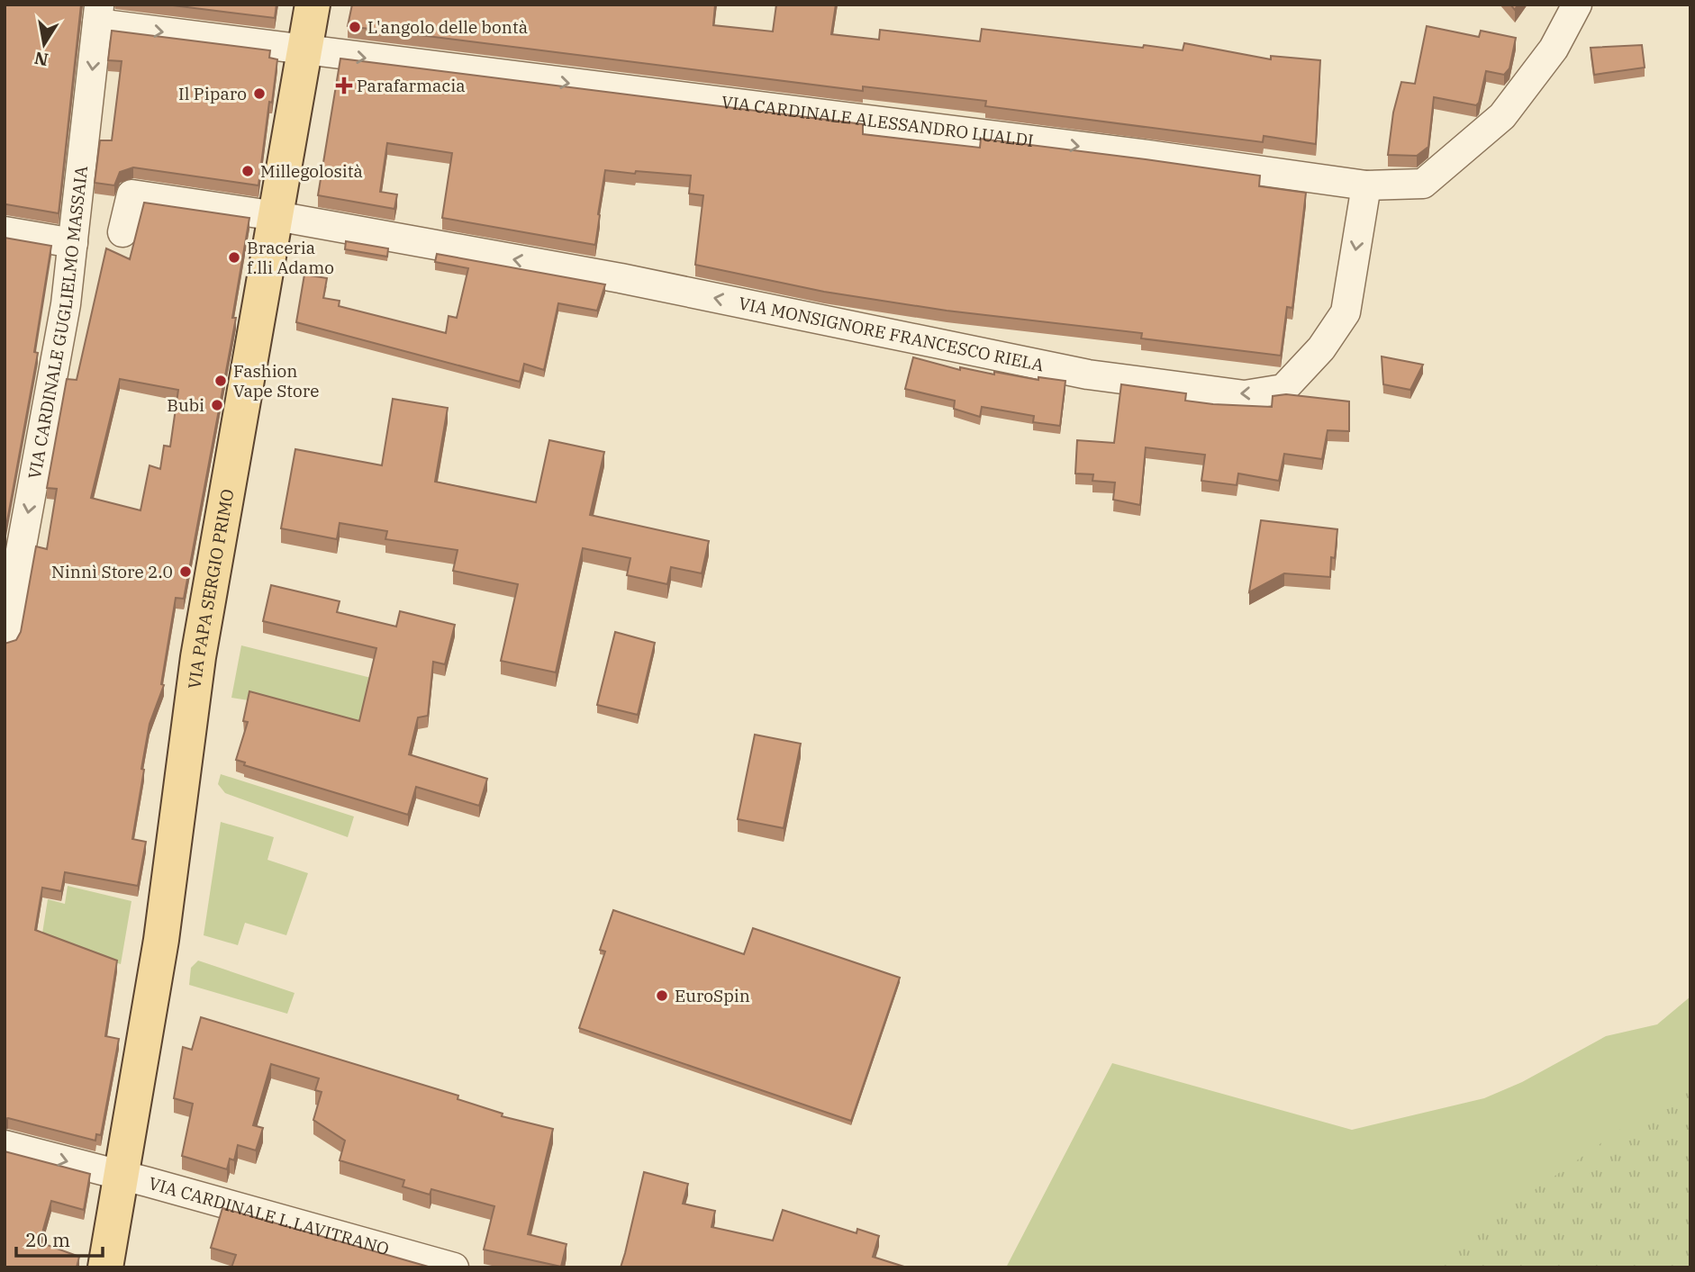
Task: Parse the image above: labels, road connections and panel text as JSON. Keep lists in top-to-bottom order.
{
  "streets": {
    "main road": ["VIA PAPA SERGIO PRIMO"],
    "street": [
      "VIA CARDINALE ALESSANDRO LUALDI",
      "VIA CARDINALE GUGLIELMO MASSAIA",
      "VIA MONSIGNORE FRANCESCO RIELA",
      "VIA CARDINALE L.LAVITRANO"
    ]
  },
  "crossings": [
    ["VIA CARDINALE ALESSANDRO LUALDI", "VIA CARDINALE GUGLIELMO MASSAIA"],
    ["VIA CARDINALE ALESSANDRO LUALDI", "VIA MONSIGNORE FRANCESCO RIELA"],
    ["VIA CARDINALE ALESSANDRO LUALDI", "VIA PAPA SERGIO PRIMO"],
    ["VIA MONSIGNORE FRANCESCO RIELA", "VIA PAPA SERGIO PRIMO"],
    ["VIA PAPA SERGIO PRIMO", "VIA CARDINALE L.LAVITRANO"]
  ],
  "one_way": ["VIA CARDINALE ALESSANDRO LUALDI", "VIA CARDINALE GUGLIELMO MASSAIA", "VIA MONSIGNORE FRANCESCO RIELA"],
  "places": {
    "other": [
      "L'angolo delle bontà",
      "Il Piparo",
      "Millegolosità",
      "Braceria f.lli Adamo",
      "Fashion Vape Store",
      "Bubi",
      "Ninnì Store 2.0",
      "EuroSpin"
    ],
    "health": ["Parafarmacia"]
  },
  "scale_bar": "20 m",
  "north": "bottom"
}
